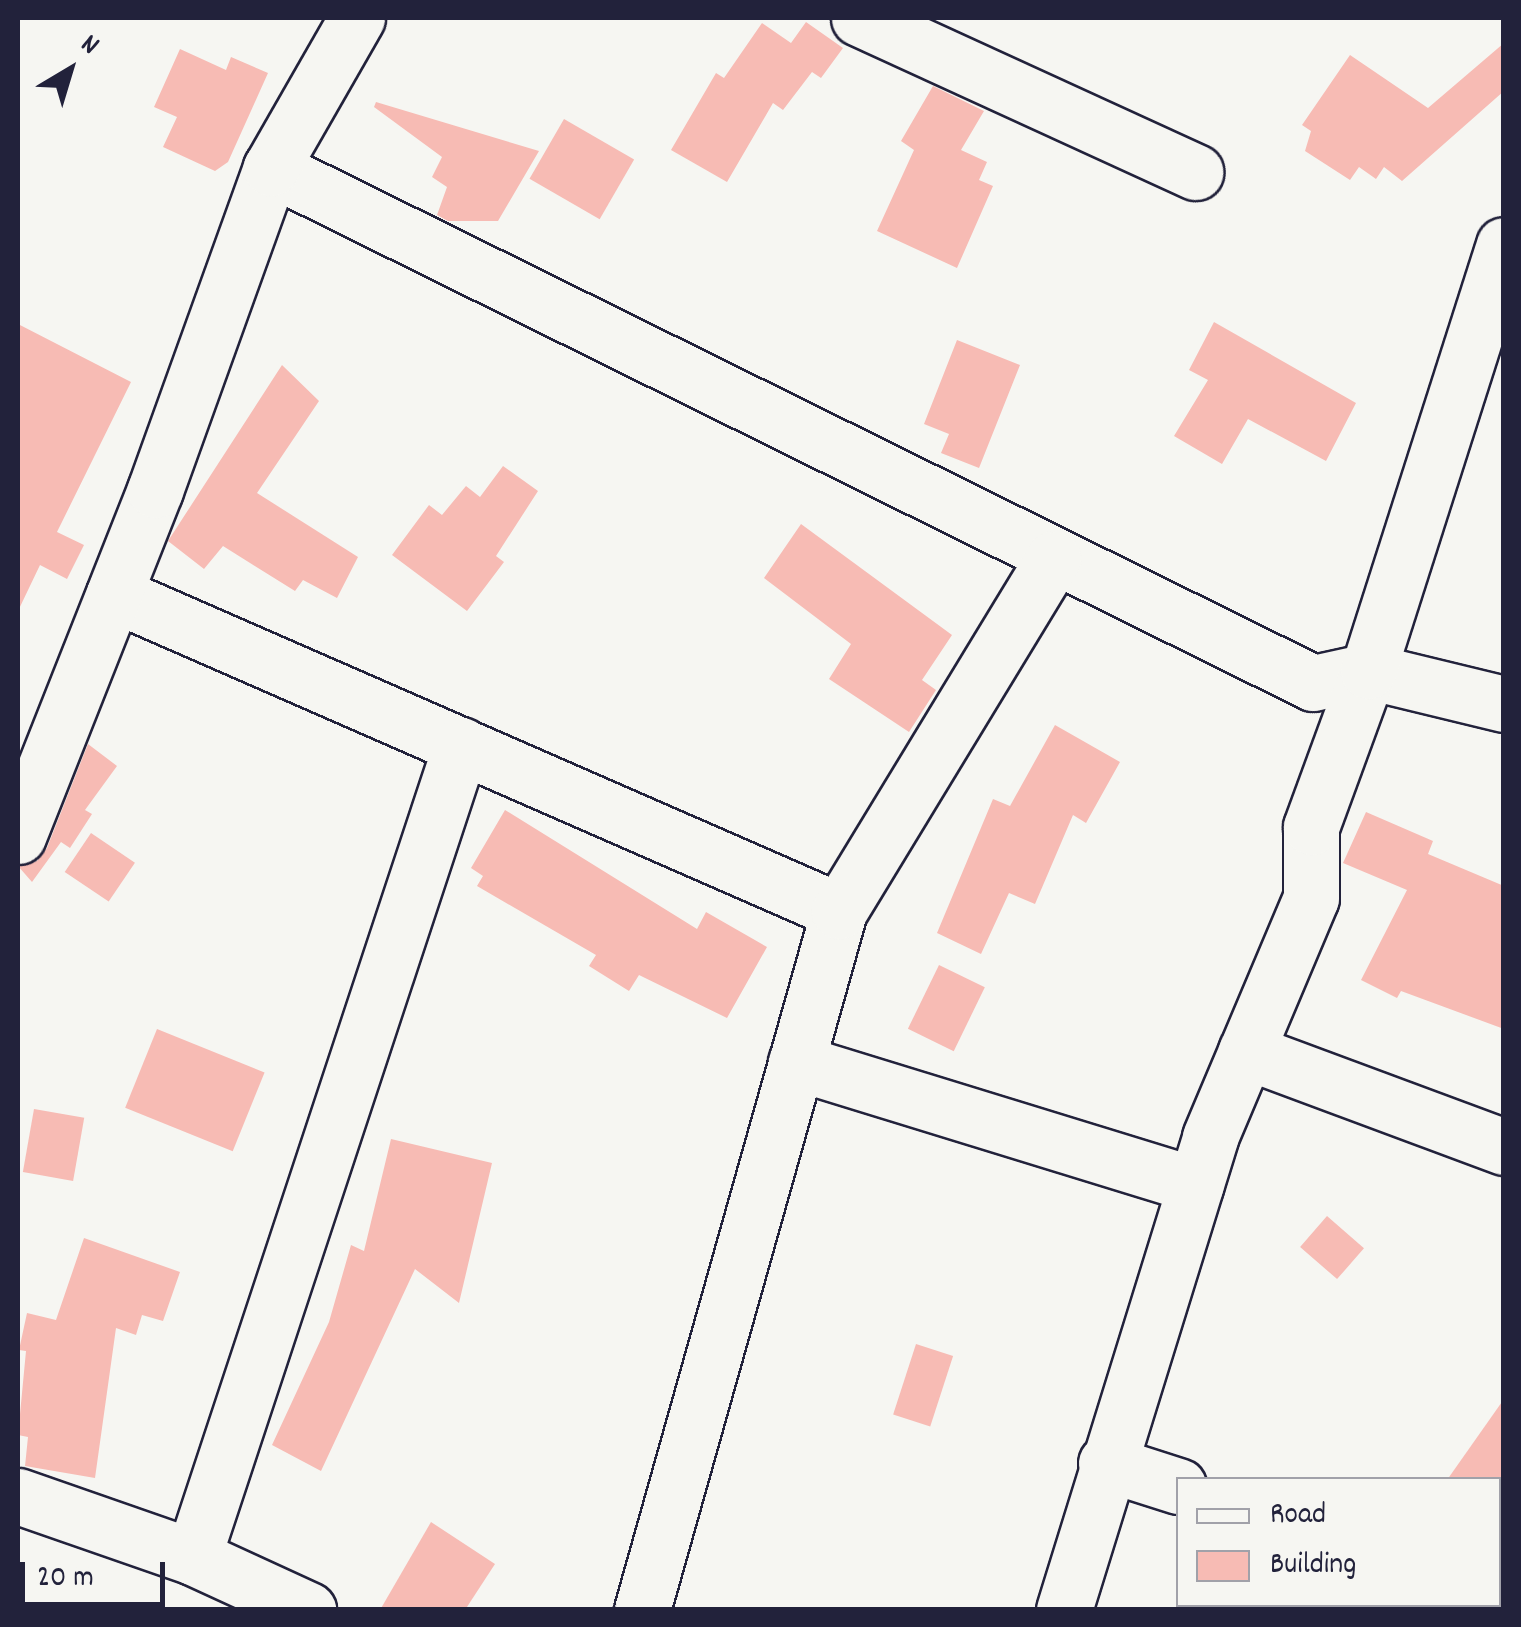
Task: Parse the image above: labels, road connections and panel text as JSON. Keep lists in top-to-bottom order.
{
  "legend": ["Road", "Building"],
  "scale_bar": "20 m",
  "north": "top right"
}
